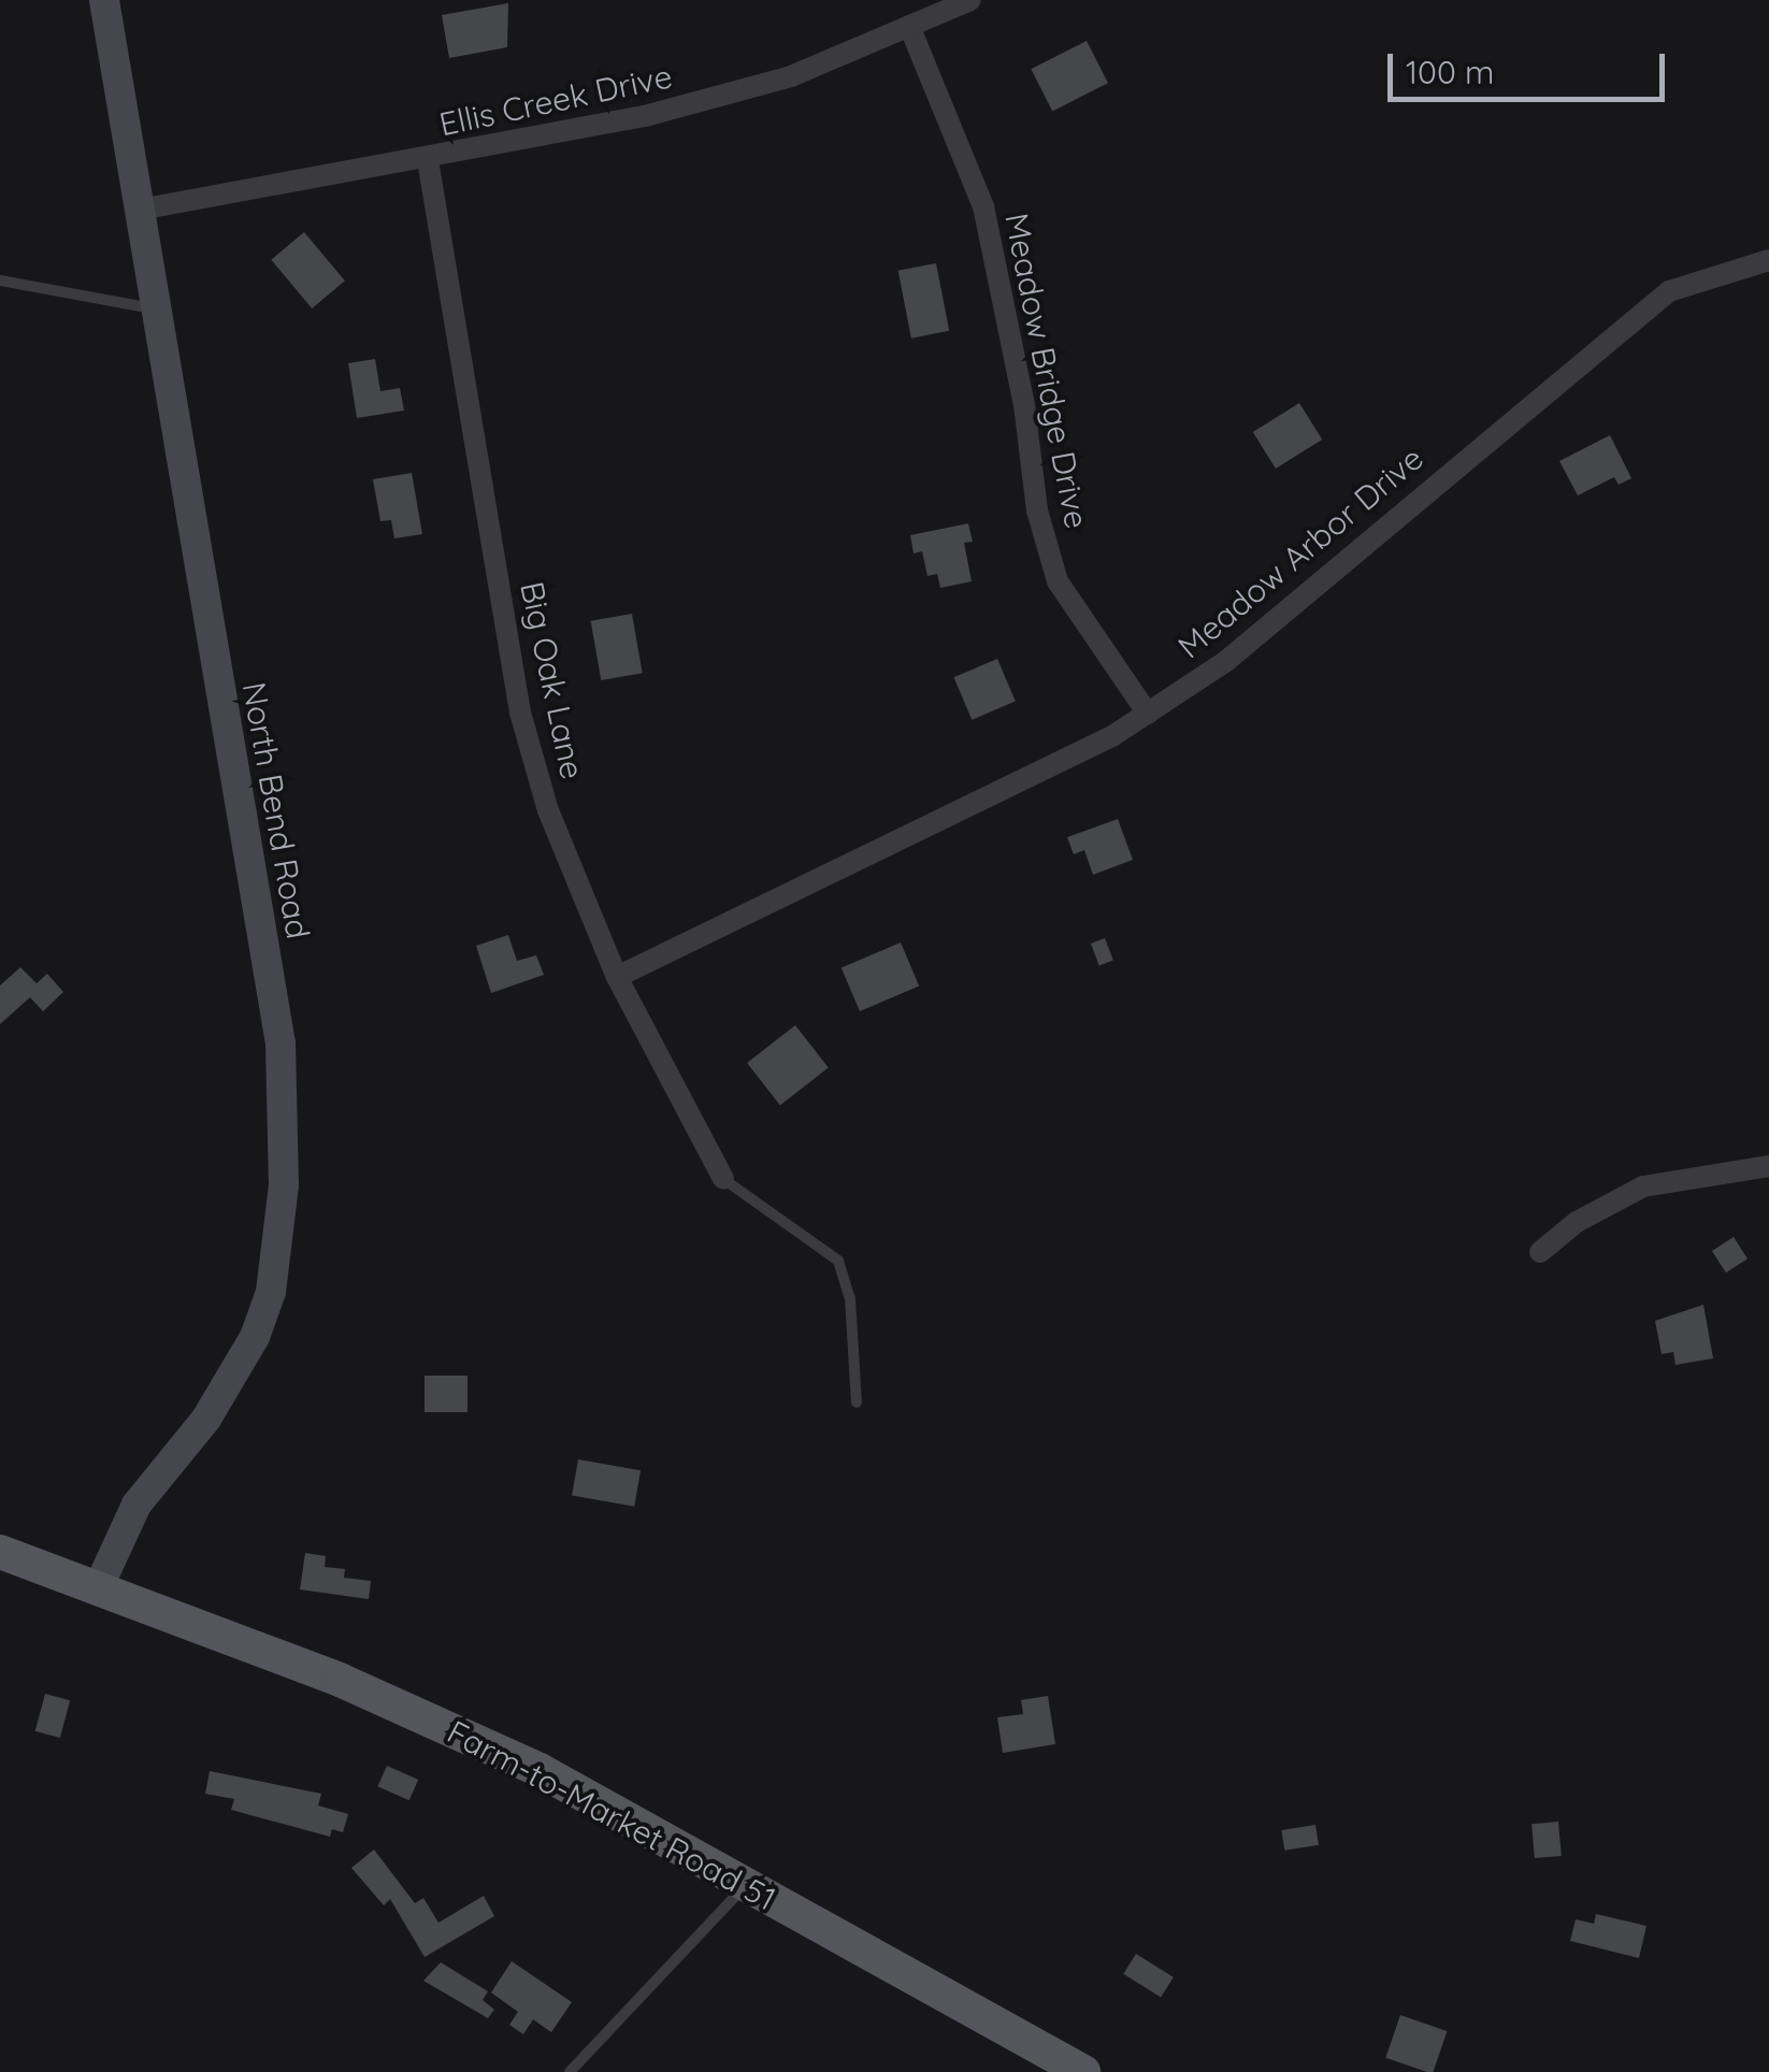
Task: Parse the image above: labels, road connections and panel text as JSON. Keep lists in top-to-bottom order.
{
  "streets": {
    "main road": ["Farm-to-Market Road 51"],
    "street": [
      "Ellis Creek Drive",
      "Meadow Bridge Drive",
      "Meadow Arbor Drive",
      "Big Oak Lane",
      "North Bend Road"
    ]
  },
  "crossings": [
    ["Ellis Creek Drive", "Meadow Bridge Drive"],
    ["Ellis Creek Drive", "Big Oak Lane"],
    ["Ellis Creek Drive", "North Bend Road"],
    ["Meadow Bridge Drive", "Meadow Arbor Drive"],
    ["Meadow Arbor Drive", "Big Oak Lane"],
    ["North Bend Road", "Farm-to-Market Road 51"]
  ],
  "scale_bar": "100 m"
}
